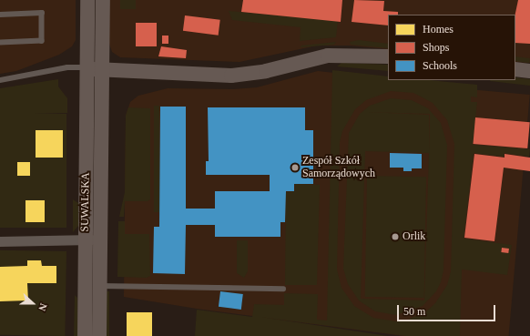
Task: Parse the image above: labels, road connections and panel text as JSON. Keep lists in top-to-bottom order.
{
  "streets": {
    "street": ["SUWALSKA"]
  },
  "places": ["Zespół Szkół Samorządowych", "Orlik"],
  "legend": ["Homes", "Shops", "Schools"],
  "scale_bar": "50 m",
  "north": "right"
}
